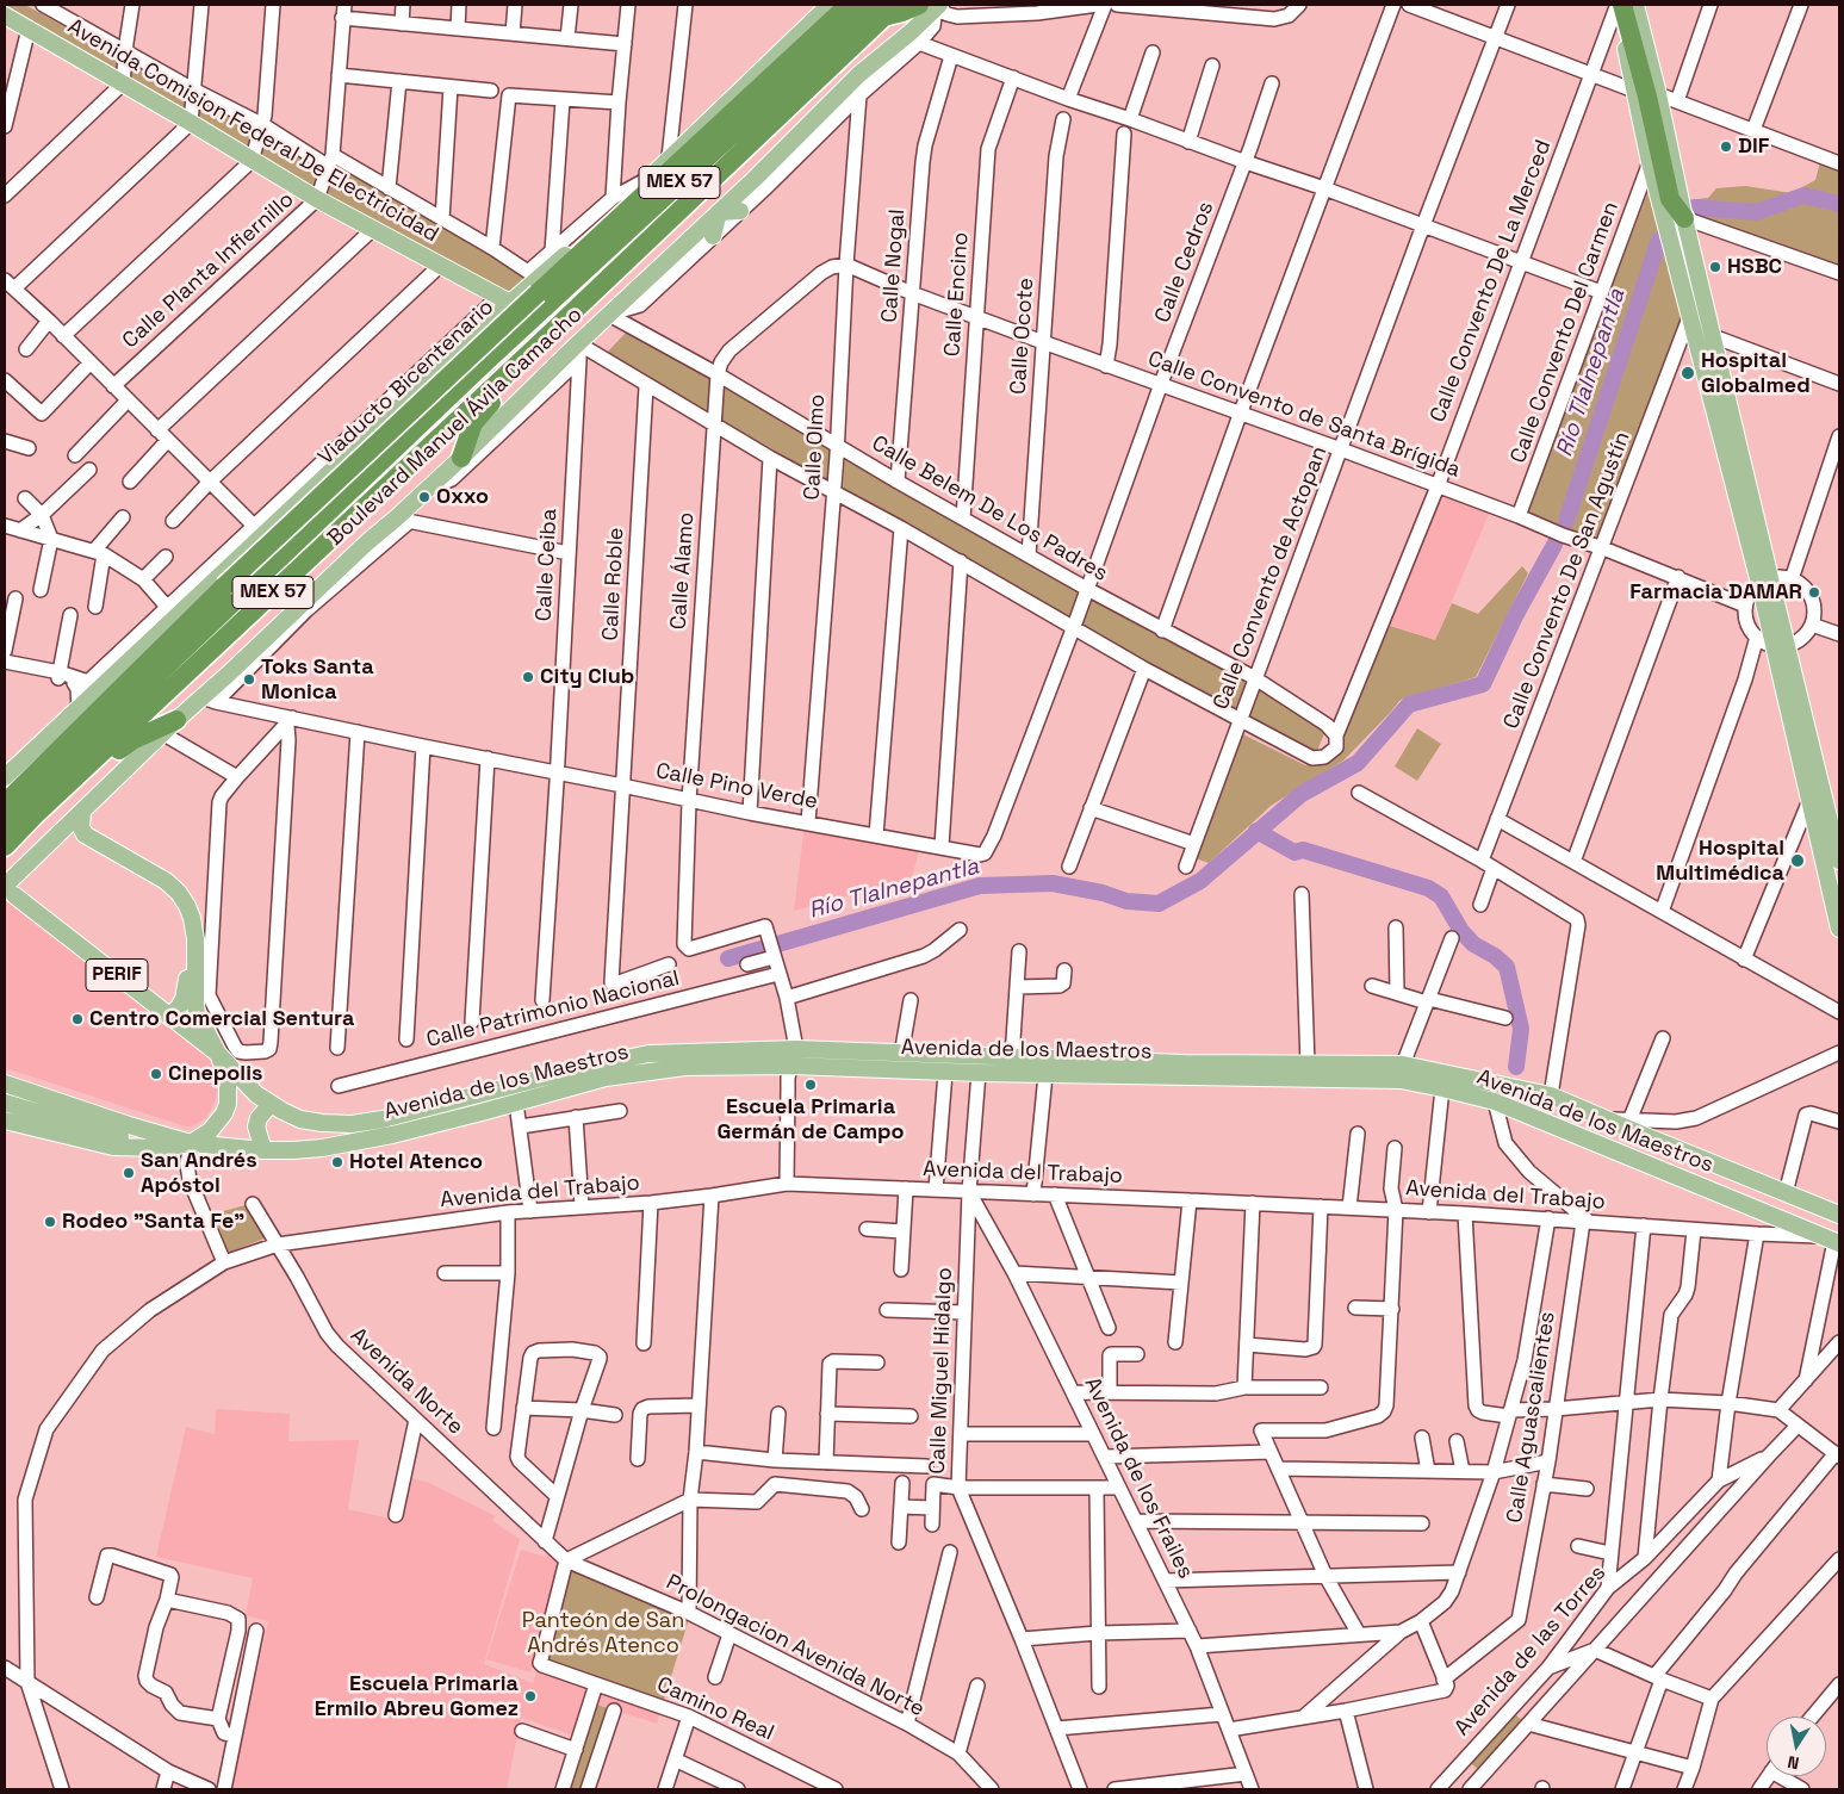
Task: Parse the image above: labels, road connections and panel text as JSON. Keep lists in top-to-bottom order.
{
  "streets": {
    "highway": ["MEX 57", "Viaducto Bicentenario", "Boulevard Manuel Ávila Camacho"],
    "main road": ["Avenida Comision Federal De Electricidad", "PERIF", "Avenida de los Maestros"],
    "street": [
      "Calle Cedros",
      "Calle Nogal",
      "Calle Planta Infiernillo",
      "Calle Convento De La Merced",
      "Calle Encino",
      "Calle Convento Del Carmen",
      "Calle Ocote",
      "Calle Convento de Santa Brígida",
      "Calle Olmo",
      "Calle Belem De Los Padres",
      "Calle Ceiba",
      "Calle Álamo",
      "Calle Convento de Actopan",
      "Calle Convento De San Agustín",
      "Calle Roble",
      "Calle Pino Verde",
      "Calle Patrimonio Nacional",
      "Avenida del Trabajo",
      "Calle Miguel Hidalgo",
      "Avenida Norte",
      "Calle Aguascalientes",
      "Avenida de los Frailes",
      "Prolongacion Avenida Norte",
      "Avenida de las Torres",
      "Camino Real"
    ]
  },
  "crossings": [
    ["Avenida Comision Federal De Electricidad", "Calle Planta Infiernillo"],
    ["Calle Cedros", "Calle Convento de Santa Brígida"],
    ["Calle Cedros", "Calle Belem De Los Padres"],
    ["Calle Cedros", "Calle Pino Verde"],
    ["Calle Nogal", "Calle Convento de Santa Brígida"],
    ["Calle Nogal", "Calle Belem De Los Padres"],
    ["Calle Convento De La Merced", "Calle Convento de Santa Brígida"],
    ["Calle Convento De La Merced", "Calle Belem De Los Padres"],
    ["Calle Encino", "Calle Convento de Santa Brígida"],
    ["Calle Encino", "Calle Belem De Los Padres"],
    ["Calle Convento Del Carmen", "Calle Convento de Santa Brígida"],
    ["Calle Ocote", "Calle Convento de Santa Brígida"],
    ["Calle Ocote", "Calle Belem De Los Padres"],
    ["Calle Convento de Santa Brígida", "Calle Olmo"],
    ["Calle Convento de Santa Brígida", "Calle Álamo"],
    ["Calle Convento de Santa Brígida", "Calle Convento de Actopan"],
    ["Calle Convento de Santa Brígida", "Calle Convento De San Agustín"],
    ["Boulevard Manuel Ávila Camacho", "Calle Olmo"],
    ["Boulevard Manuel Ávila Camacho", "Calle Belem De Los Padres"],
    ["Boulevard Manuel Ávila Camacho", "Calle Ceiba"],
    ["Boulevard Manuel Ávila Camacho", "Calle Pino Verde"],
    ["Boulevard Manuel Ávila Camacho", "Avenida de los Maestros"],
    ["Calle Olmo", "Calle Belem De Los Padres"],
    ["Calle Olmo", "Calle Álamo"],
    ["Calle Olmo", "Calle Pino Verde"],
    ["Calle Belem De Los Padres", "Calle Álamo"],
    ["Calle Belem De Los Padres", "Calle Convento de Actopan"],
    ["Calle Belem De Los Padres", "Calle Pino Verde"],
    ["Calle Ceiba", "Calle Pino Verde"],
    ["Calle Álamo", "Calle Pino Verde"],
    ["Calle Roble", "Calle Pino Verde"],
    ["Calle Roble", "Calle Patrimonio Nacional"],
    ["Avenida de los Maestros", "Avenida del Trabajo"],
    ["Avenida de los Maestros", "Calle Miguel Hidalgo"],
    ["Avenida del Trabajo", "Calle Miguel Hidalgo"],
    ["Avenida del Trabajo", "Avenida Norte"],
    ["Avenida del Trabajo", "Calle Aguascalientes"],
    ["Avenida del Trabajo", "Avenida de los Frailes"],
    ["Calle Miguel Hidalgo", "Avenida de los Frailes"],
    ["Avenida Norte", "Prolongacion Avenida Norte"],
    ["Avenida Norte", "Camino Real"],
    ["Prolongacion Avenida Norte", "Camino Real"]
  ],
  "water": ["Río Tlalnepantla"],
  "parks": ["Panteón de San Andrés Atenco"],
  "places": [
    "DIF",
    "HSBC",
    "Hospital Globalmed",
    "Oxxo",
    "Farmacia DAMAR",
    "City Club",
    "Toks Santa Monica",
    "Hospital Multimédica",
    "Centro Comercial Sentura",
    "Cinepolis",
    "Escuela Primaria Germán de Campo",
    "Hotel Atenco",
    "San Andrés Apóstol",
    "Rodeo \"Santa Fe\"",
    "Escuela Primaria Ermilo Abreu Gomez"
  ],
  "north": "bottom"
}
